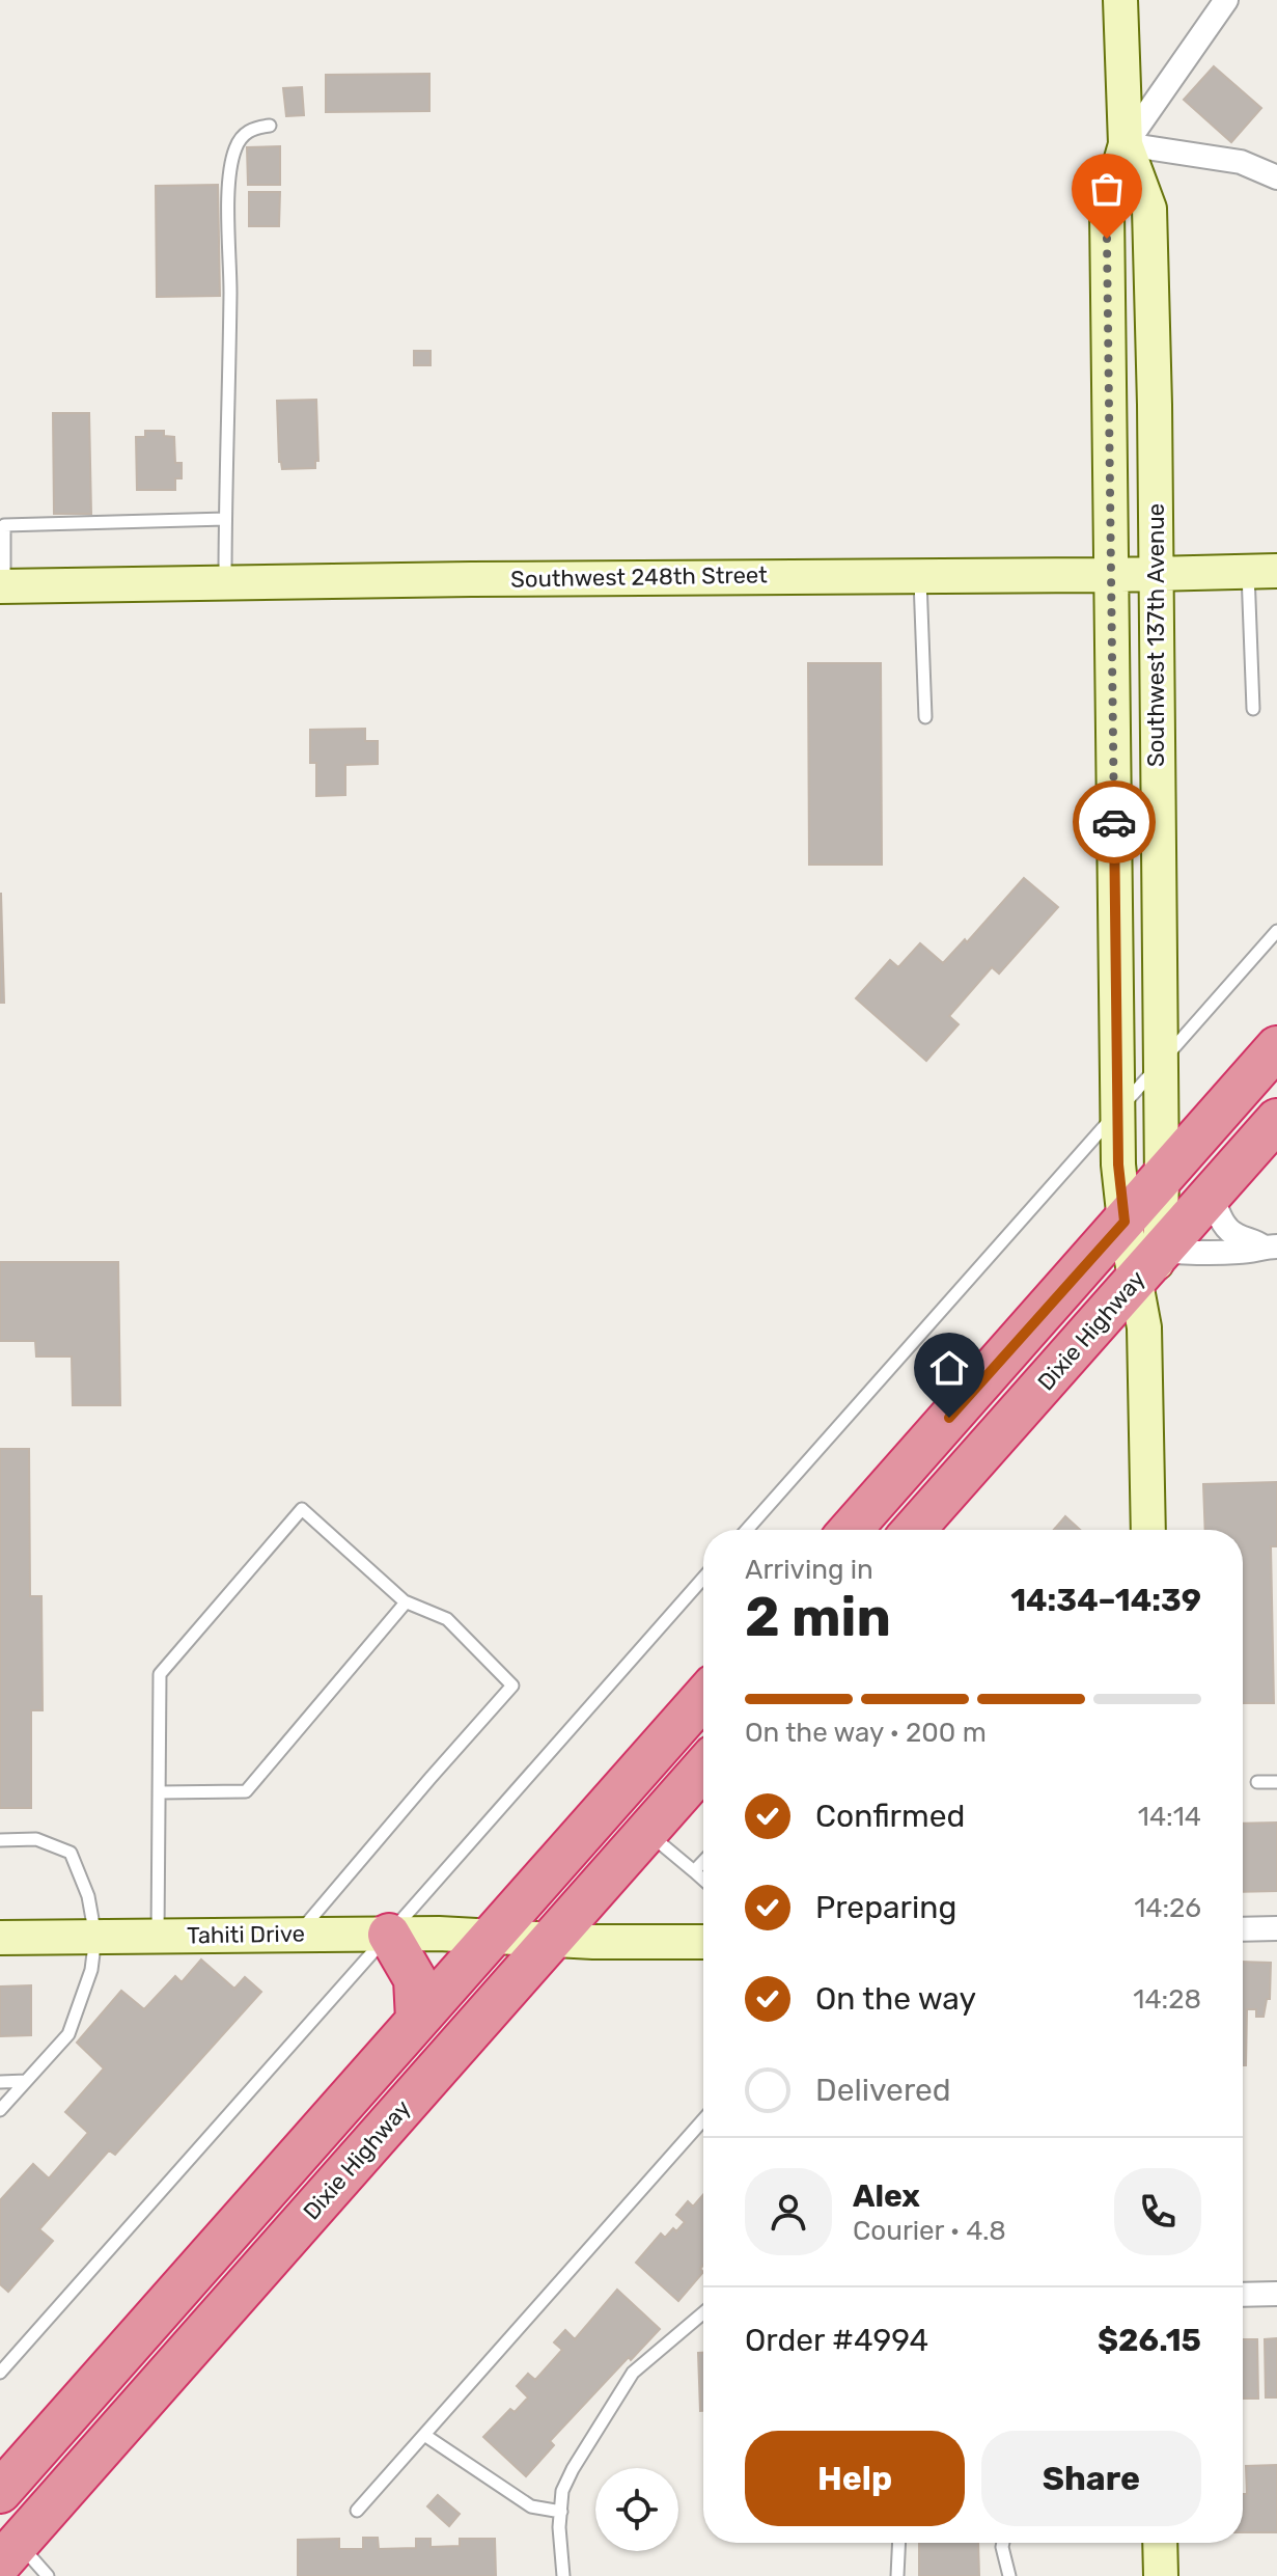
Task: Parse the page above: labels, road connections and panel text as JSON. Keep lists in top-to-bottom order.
{
  "streets": {
    "highway": ["Dixie Highway"],
    "main road": ["Southwest 248th Street", "Southwest 137th Avenue", "Tahiti Drive"]
  },
  "crossings": [
    ["Southwest 248th Street", "Southwest 137th Avenue"],
    ["Southwest 137th Avenue", "Dixie Highway"],
    ["Dixie Highway", "Tahiti Drive"]
  ],
  "page": {
    "heading": ["2 min", "Arriving in", "14:34–14:39"],
    "panel": [
      "Alex",
      "Courier · 4.8",
      "Order #4994",
      "$26.15"
    ],
    "bar": "On the way · 200 m",
    "list": [
      ["Confirmed", "14:14"],
      ["Preparing", "14:26"],
      ["On the way", "14:28"],
      "Delivered"
    ],
    "buttons": ["Help", "Share"]
  }
}
